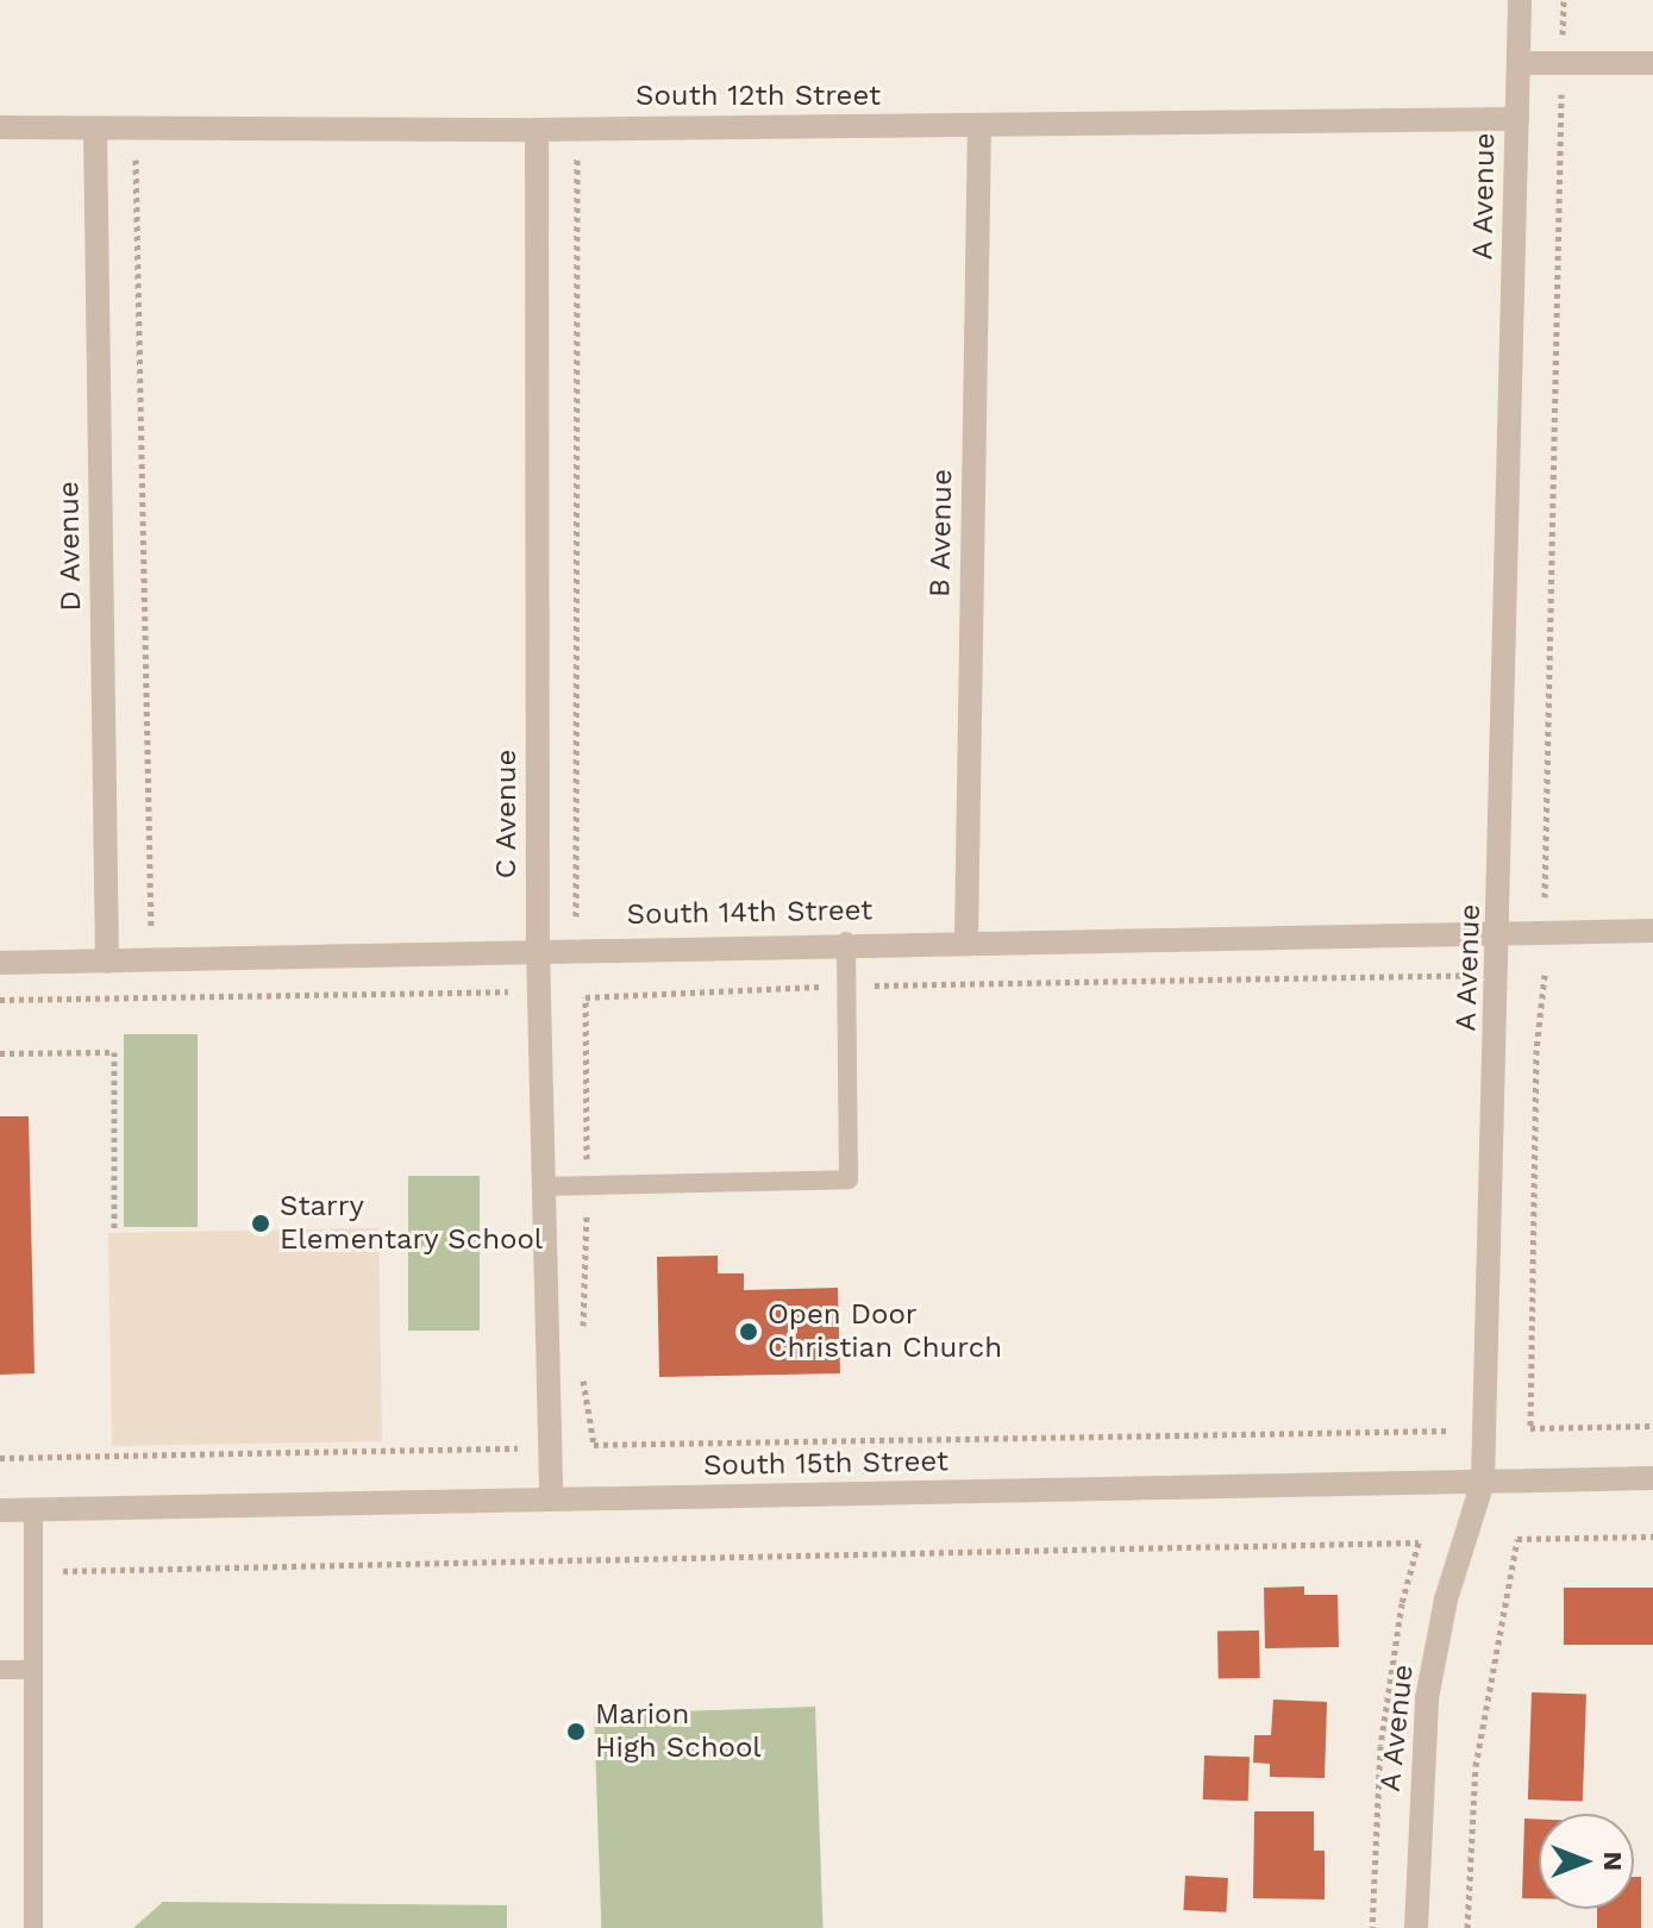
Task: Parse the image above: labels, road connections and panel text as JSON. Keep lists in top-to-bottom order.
{
  "streets": {
    "street": [
      "South 12th Street",
      "A Avenue",
      "B Avenue",
      "D Avenue",
      "C Avenue",
      "South 14th Street",
      "South 15th Street"
    ]
  },
  "crossings": [
    ["South 12th Street", "A Avenue"],
    ["South 12th Street", "B Avenue"],
    ["South 12th Street", "D Avenue"],
    ["South 12th Street", "C Avenue"],
    ["A Avenue", "South 14th Street"],
    ["A Avenue", "South 15th Street"],
    ["B Avenue", "South 14th Street"],
    ["D Avenue", "South 14th Street"],
    ["C Avenue", "South 14th Street"],
    ["C Avenue", "South 15th Street"]
  ],
  "places": ["Starry Elementary School", "Open Door Christian Church", "Marion High School"],
  "north": "right"
}
